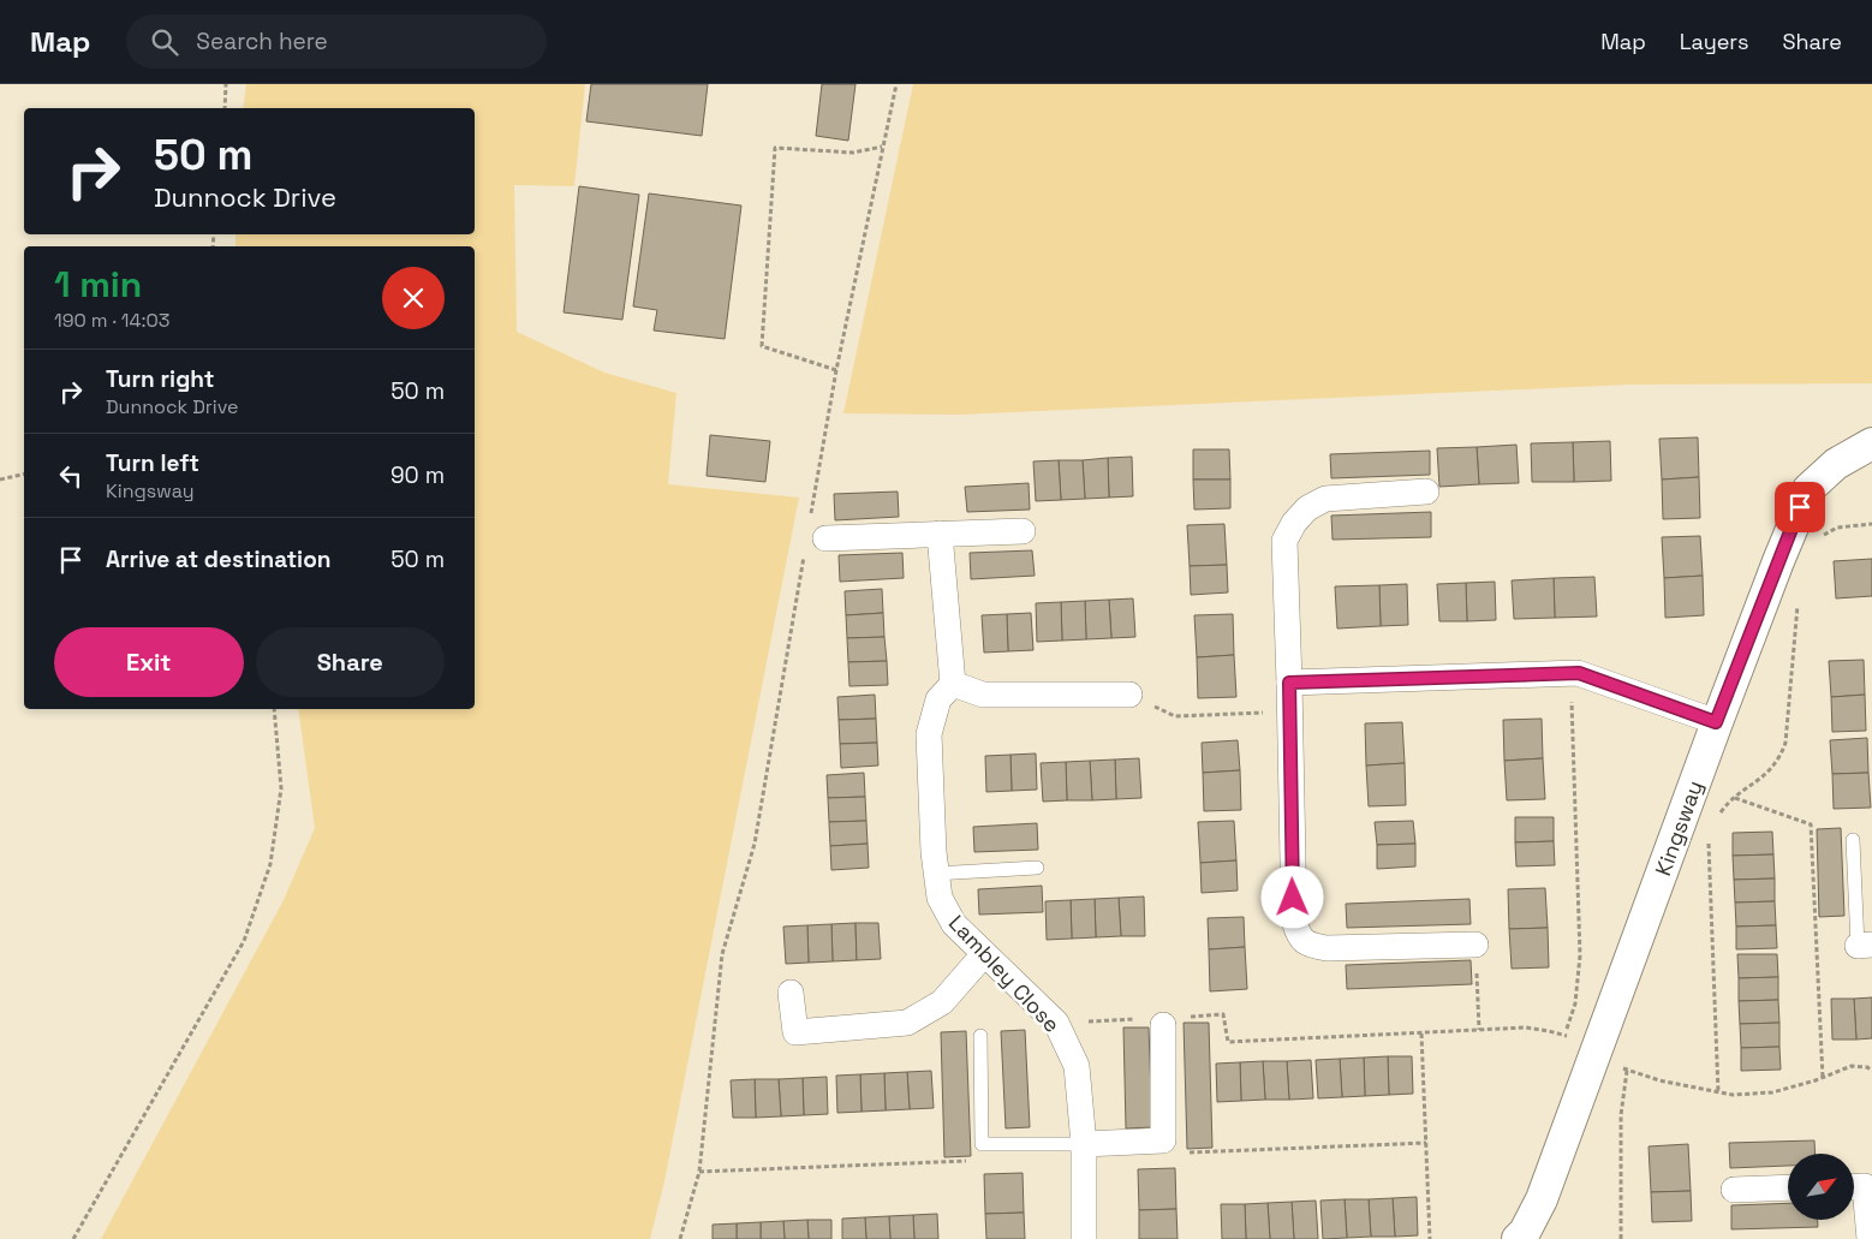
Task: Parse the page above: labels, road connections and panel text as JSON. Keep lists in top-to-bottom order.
{
  "streets": {
    "street": ["Kingsway", "Lambley Close"]
  },
  "north": "top right",
  "page": {
    "header": "Map",
    "search": "Search here",
    "nav": ["Map", "Layers", "Share"],
    "turn": ["50 m", "Dunnock Drive"],
    "heading": ["1 min", "190 m · 14:03"],
    "list": [
      {
        "name": "Turn right",
        "note": "Dunnock Drive",
        "value": "50 m"
      },
      {
        "name": "Turn left",
        "note": "Kingsway",
        "value": "90 m"
      },
      {
        "name": "Arrive at destination",
        "value": "50 m"
      }
    ],
    "buttons": ["Exit", "Share"]
  }
}
